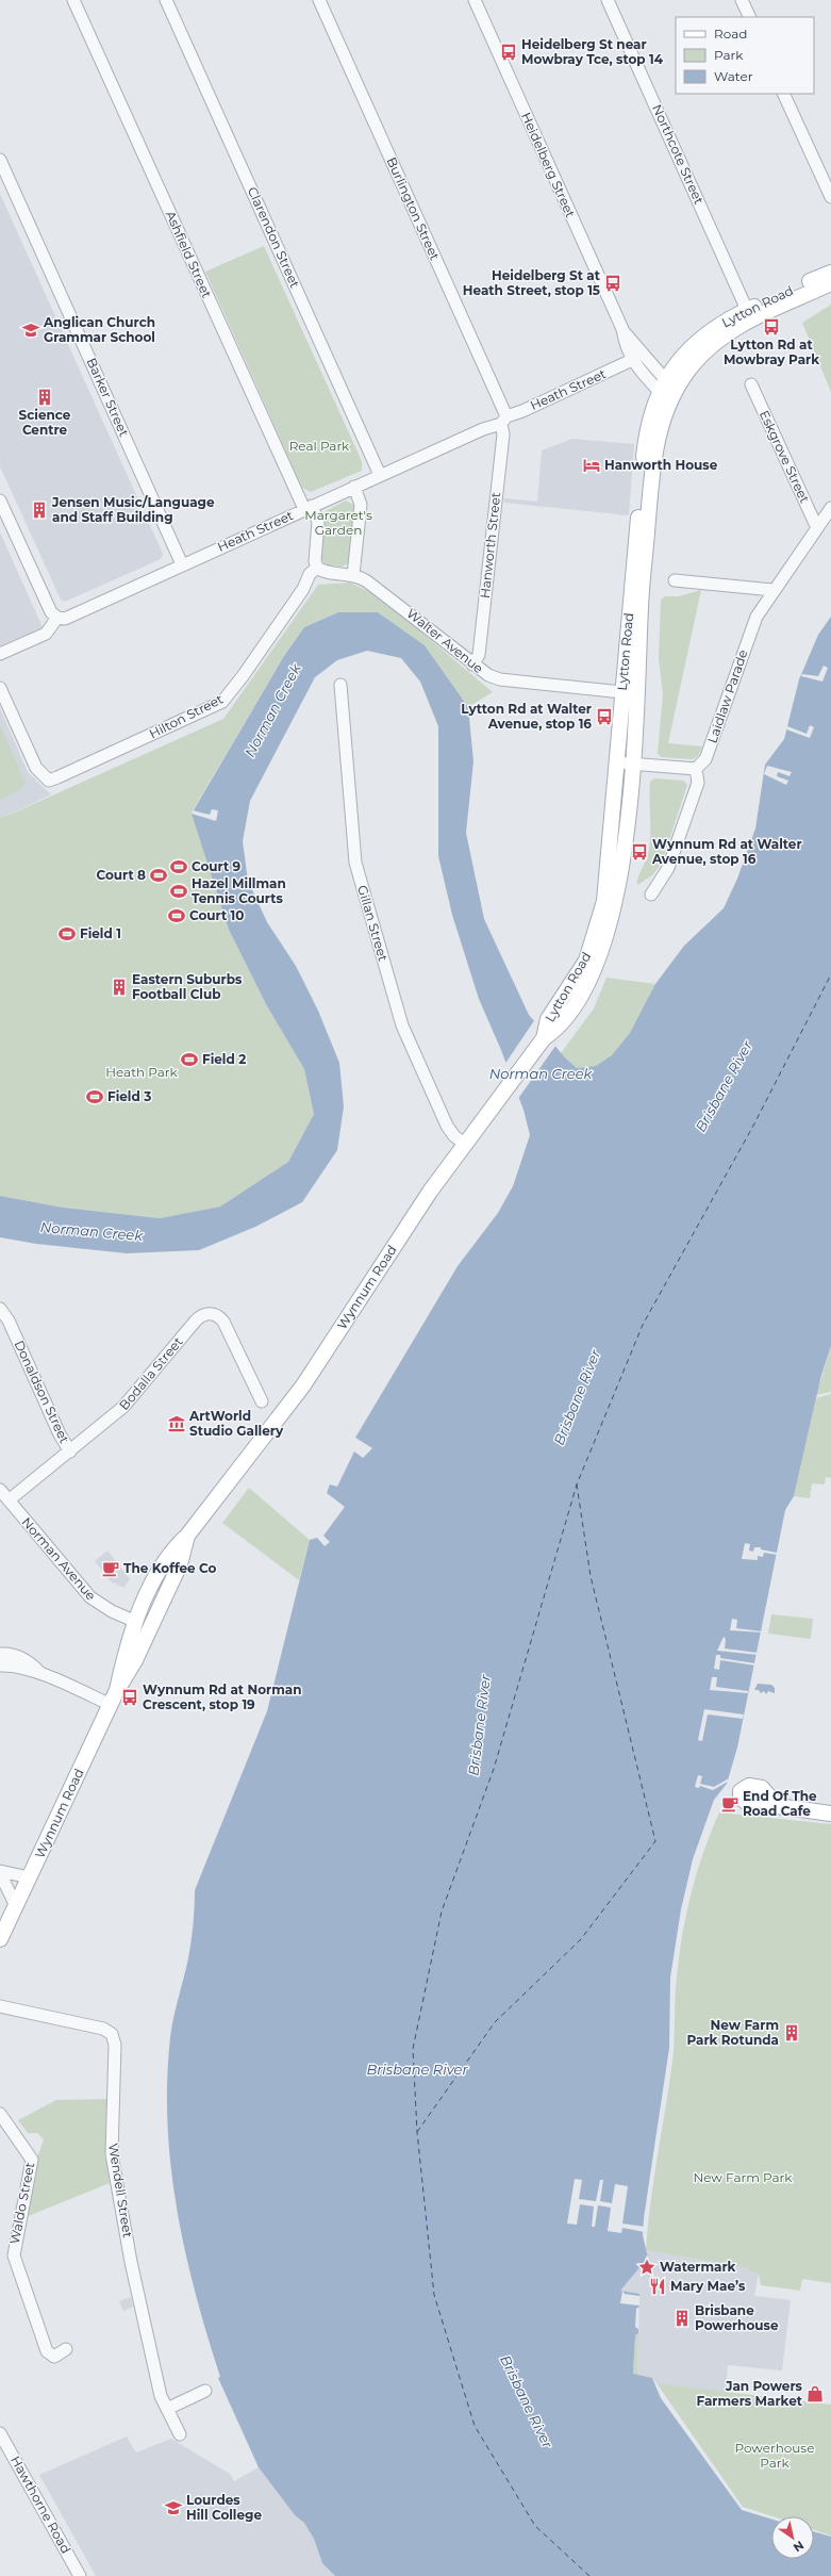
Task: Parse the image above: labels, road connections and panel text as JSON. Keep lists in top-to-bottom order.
{
  "streets": {
    "main road": ["Lytton Road", "Wynnum Road"],
    "street": [
      "Northcote Street",
      "Heidelberg Street",
      "Burlington Street",
      "Clarendon Street",
      "Ashfield Street",
      "Heath Street",
      "Barker Street",
      "Eskgrove Street",
      "Hanworth Street",
      "Walter Avenue",
      "Laidlaw Parade",
      "Hilton Street",
      "Gillan Street",
      "Bodalla Street",
      "Donaldson Street",
      "Norman Avenue",
      "Wendell Street",
      "Waldo Street",
      "Hawthorne Road"
    ]
  },
  "crossings": [
    ["Northcote Street", "Lytton Road"],
    ["Heidelberg Street", "Lytton Road"],
    ["Heidelberg Street", "Heath Street"],
    ["Burlington Street", "Heath Street"],
    ["Burlington Street", "Hanworth Street"],
    ["Clarendon Street", "Heath Street"],
    ["Ashfield Street", "Heath Street"],
    ["Lytton Road", "Walter Avenue"],
    ["Lytton Road", "Wynnum Road"],
    ["Heath Street", "Barker Street"],
    ["Heath Street", "Hanworth Street"],
    ["Eskgrove Street", "Laidlaw Parade"],
    ["Hanworth Street", "Walter Avenue"],
    ["Walter Avenue", "Hilton Street"],
    ["Gillan Street", "Wynnum Road"],
    ["Wynnum Road", "Norman Avenue"],
    ["Bodalla Street", "Donaldson Street"],
    ["Bodalla Street", "Norman Avenue"]
  ],
  "water": ["Norman Creek", "Brisbane River"],
  "parks": [
    "Real Park",
    "Margaret's Garden",
    "Heath Park",
    "New Farm Park",
    "Powerhouse Park"
  ],
  "places": {
    "bus stop": [
      "Heidelberg St near Mowbray Tce, stop 14",
      "Heidelberg St at Heath Street, stop 15",
      "Lytton Rd at Mowbray Park",
      "Lytton Rd at Walter Avenue, stop 16",
      "Wynnum Rd at Walter Avenue, stop 16",
      "Wynnum Rd at Norman Crescent, stop 19"
    ],
    "school or university": ["Anglican Church Grammar School", "Lourdes Hill College"],
    "building": [
      "Science Centre",
      "Jensen Music/Language and Staff Building",
      "Eastern Suburbs Football Club",
      "New Farm Park Rotunda",
      "Brisbane Powerhouse"
    ],
    "hotel": ["Hanworth House"],
    "sports": [
      "Court 9",
      "Court 8",
      "Hazel Millman Tennis Courts",
      "Court 10",
      "Field 1",
      "Field 2",
      "Field 3"
    ],
    "museum": ["ArtWorld Studio Gallery"],
    "cafe": ["The Koffee Co", "End Of The Road Cafe"],
    "place": ["Watermark"],
    "restaurant": ["Mary Mae’s"],
    "shop": ["Jan Powers Farmers Market"]
  },
  "legend": ["Road", "Park", "Water"],
  "north": "bottom right"
}
